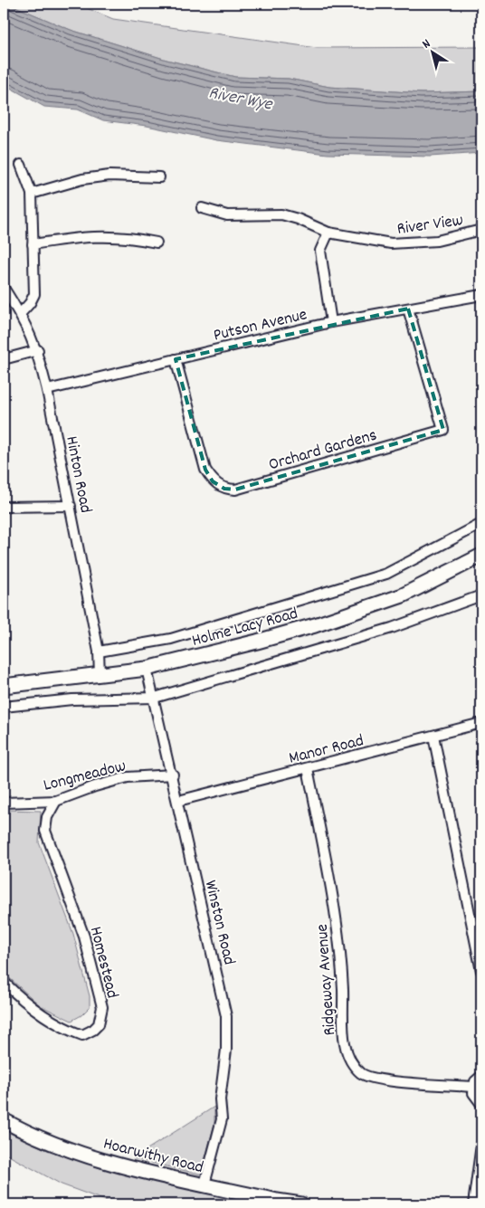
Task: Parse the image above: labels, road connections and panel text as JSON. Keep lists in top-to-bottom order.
{
  "streets": {
    "street": [
      "River View",
      "Putson Avenue",
      "Orchard Gardens",
      "Hinton Road",
      "Holme Lacy Road",
      "Manor Road",
      "Longmeadow",
      "Winston Road",
      "Homestead",
      "Ridgeway Avenue",
      "Hoarwithy Road"
    ]
  },
  "crossings": [
    ["Putson Avenue", "Orchard Gardens"],
    ["Putson Avenue", "Hinton Road"],
    ["Hinton Road", "Holme Lacy Road"],
    ["Holme Lacy Road", "Winston Road"],
    ["Manor Road", "Winston Road"],
    ["Manor Road", "Ridgeway Avenue"],
    ["Longmeadow", "Winston Road"],
    ["Longmeadow", "Homestead"],
    ["Winston Road", "Hoarwithy Road"]
  ],
  "water": ["River Wye"],
  "north": "top left"
}
